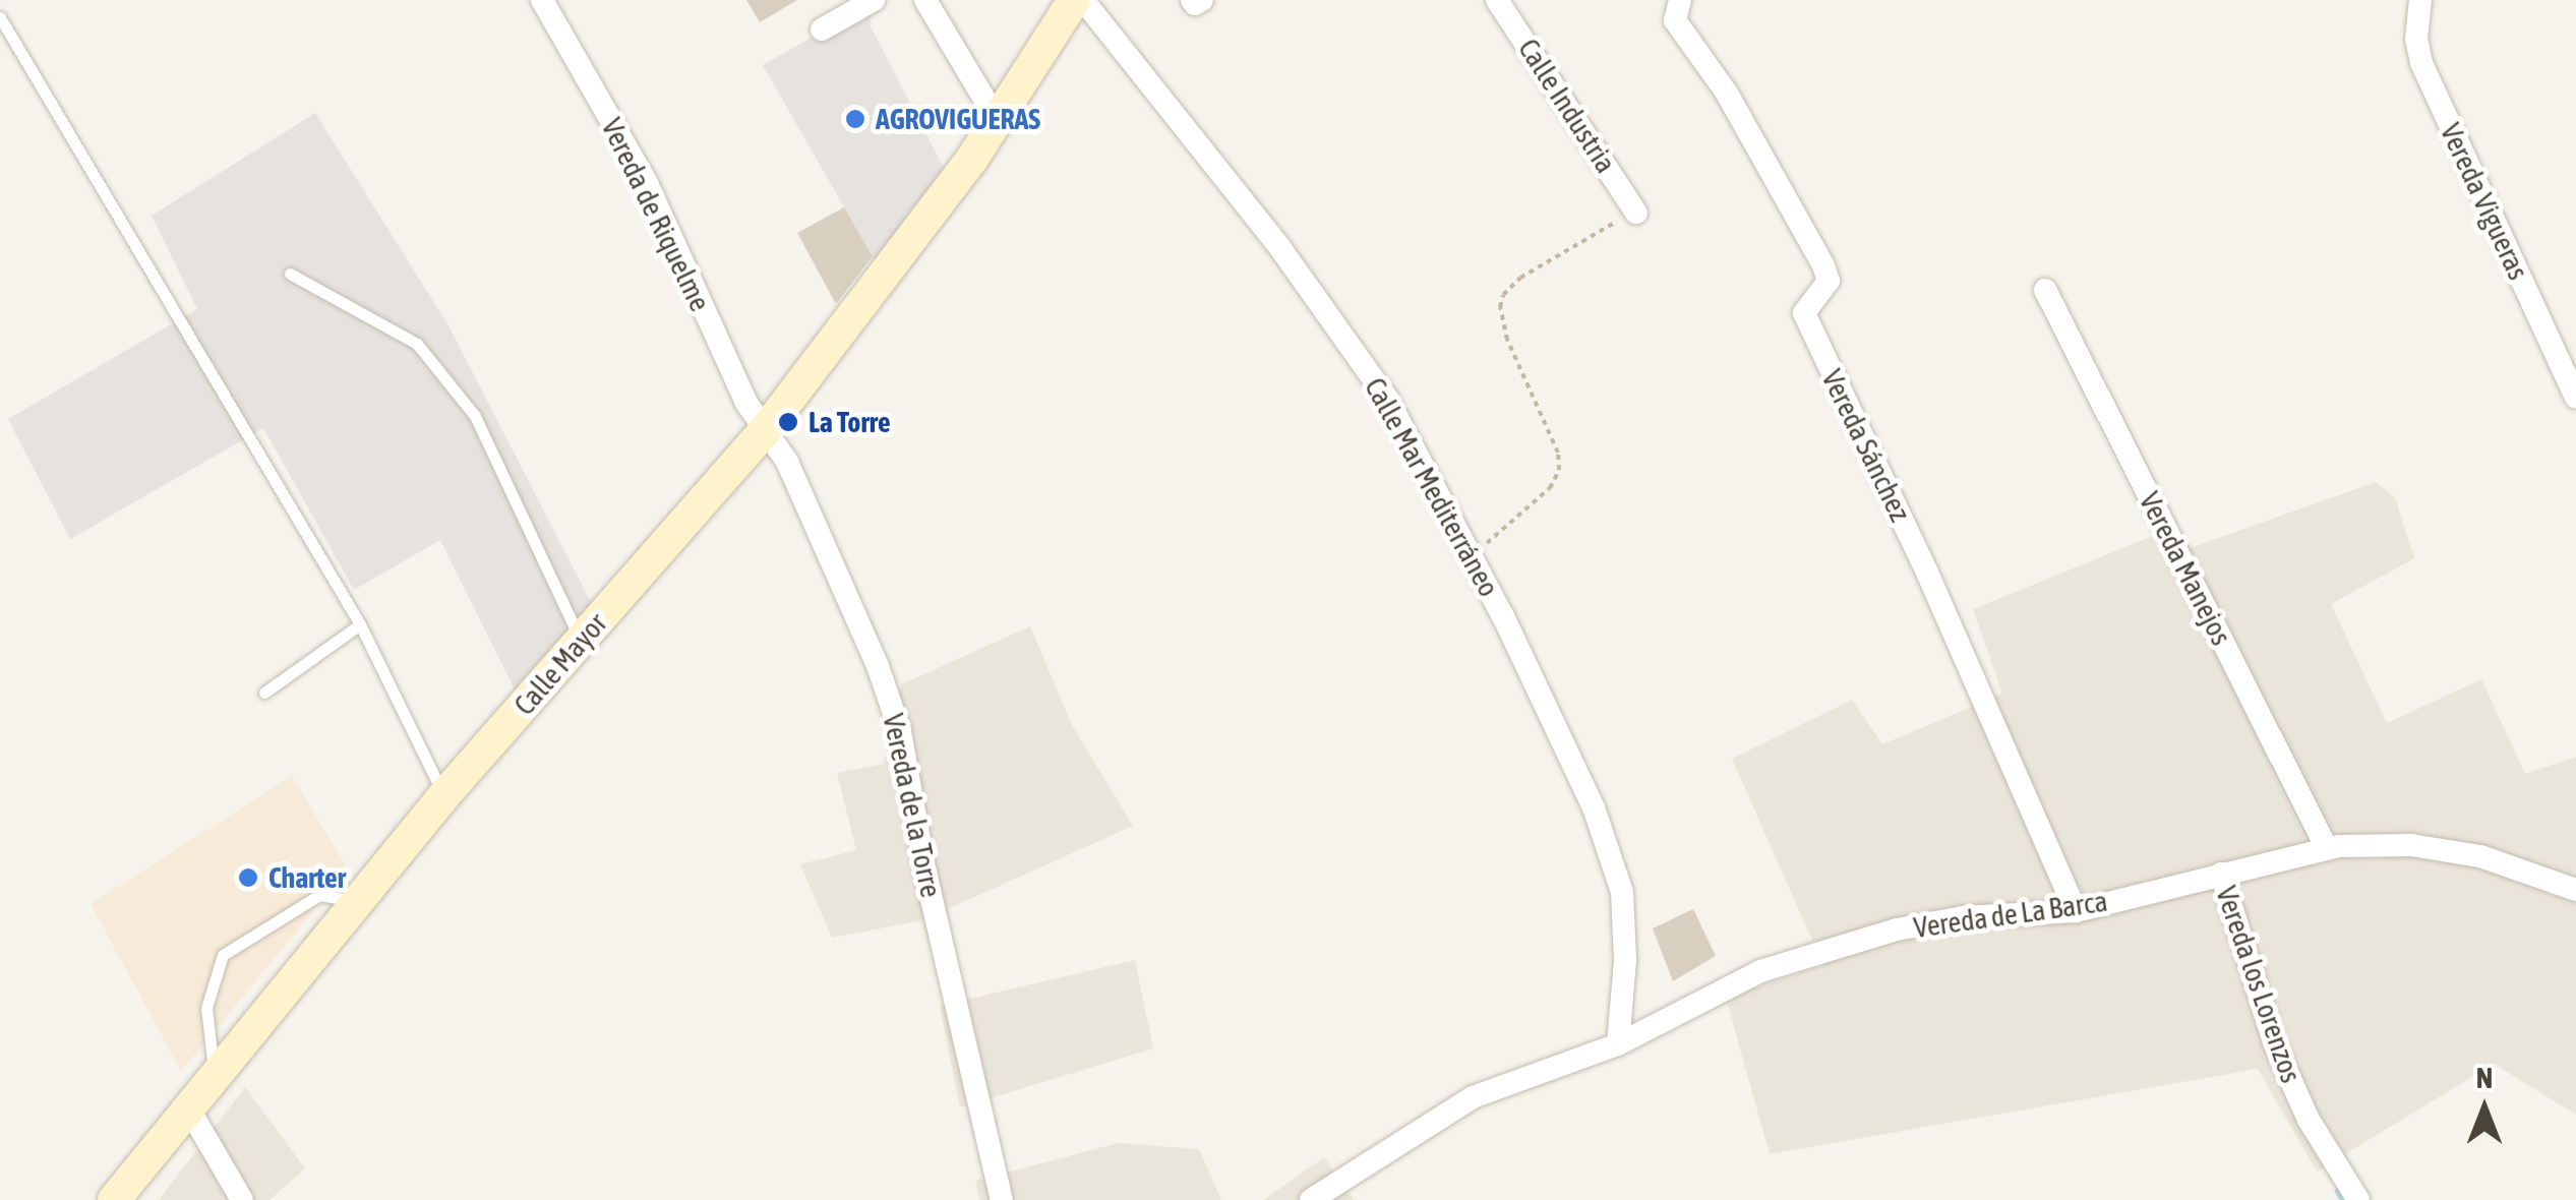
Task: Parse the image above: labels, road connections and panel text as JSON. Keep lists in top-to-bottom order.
{
  "streets": {
    "main road": ["Calle Mayor"],
    "street": [
      "Calle Industria",
      "Vereda Vigueras",
      "Vereda de Riquelme",
      "Vereda Sánchez",
      "Calle Mar Mediterráneo",
      "Vereda Manejos",
      "Vereda de la Torre",
      "Vereda de La Barca",
      "Vereda los Lorenzos"
    ]
  },
  "crossings": [
    ["Vereda de Riquelme", "Calle Mayor"],
    ["Vereda de Riquelme", "Vereda de la Torre"],
    ["Vereda Sánchez", "Vereda de La Barca"],
    ["Calle Mar Mediterráneo", "Vereda de La Barca"],
    ["Vereda Manejos", "Vereda de La Barca"],
    ["Calle Mayor", "Vereda de la Torre"],
    ["Vereda de La Barca", "Vereda los Lorenzos"]
  ],
  "places": ["AGROVIGUERAS", "La Torre", "Charter"],
  "north": "top"
}
